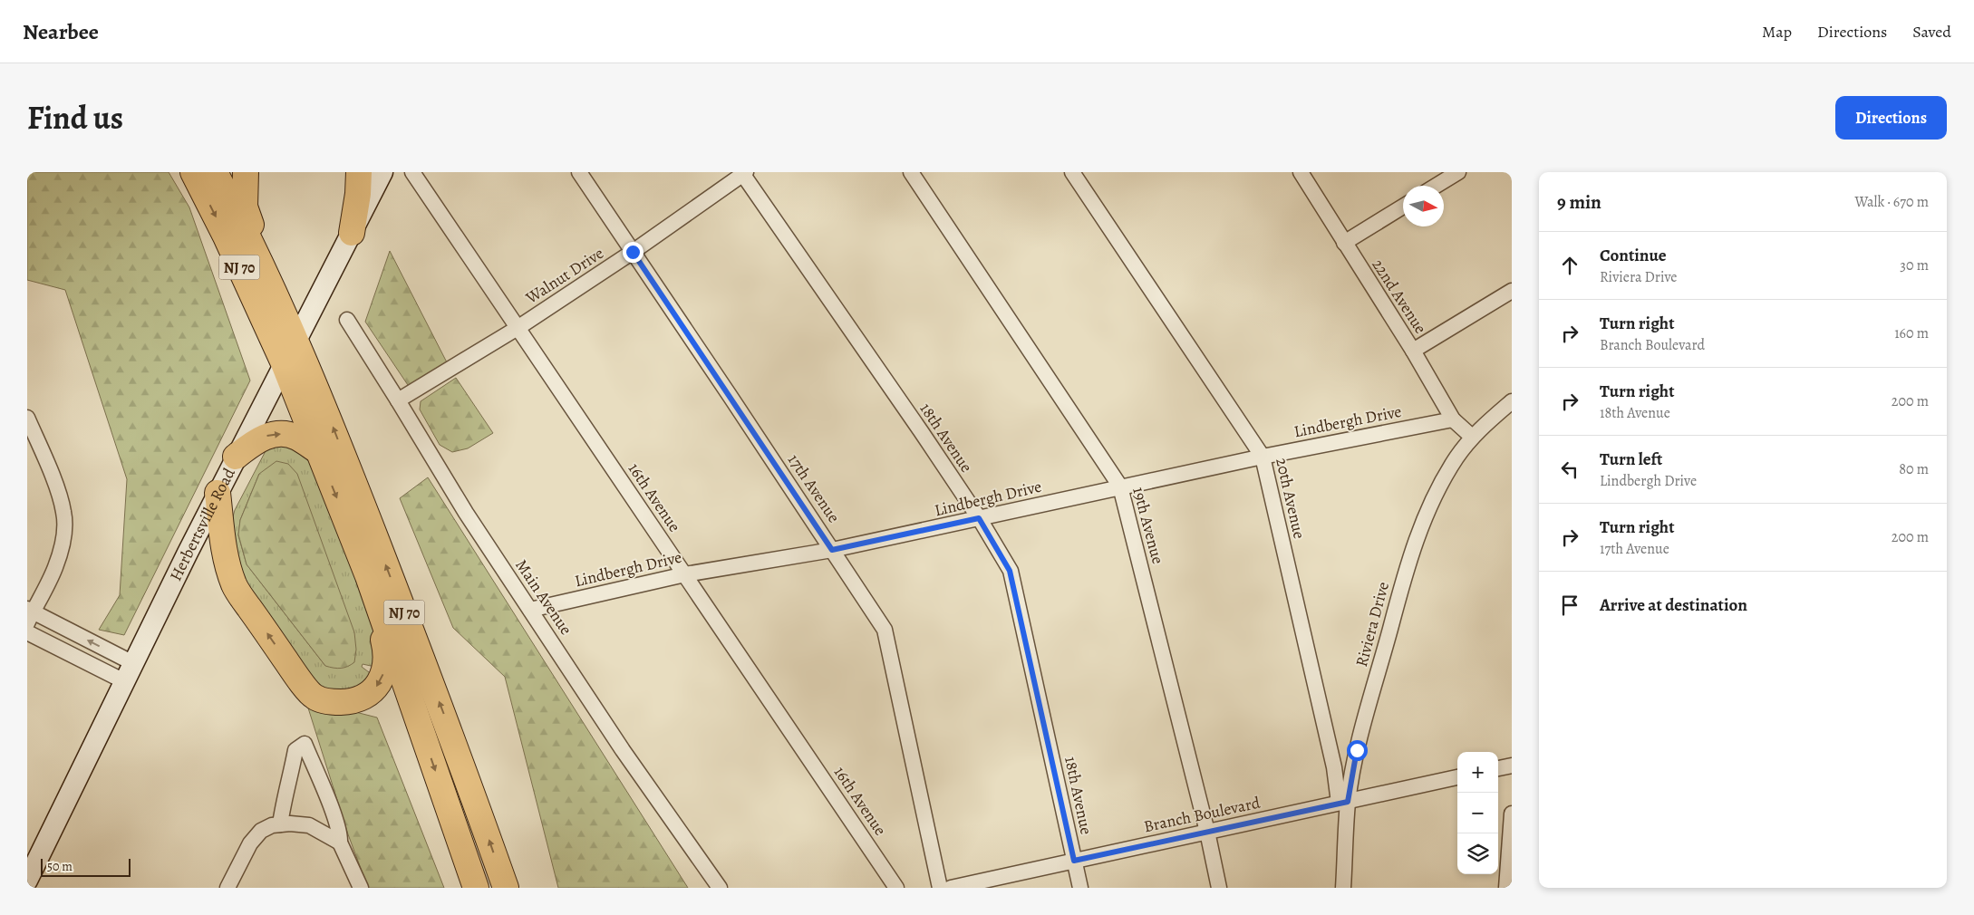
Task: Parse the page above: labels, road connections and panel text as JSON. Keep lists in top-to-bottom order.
{
  "streets": {
    "highway": ["NJ 70"],
    "main road": ["Herbertsville Road"],
    "street": [
      "Walnut Drive",
      "22nd Avenue",
      "Lindbergh Drive",
      "18th Avenue",
      "17th Avenue",
      "16th Avenue",
      "20th Avenue",
      "19th Avenue",
      "Main Avenue",
      "Riviera Drive",
      "Branch Boulevard"
    ]
  },
  "crossings": [
    ["NJ 70", "Herbertsville Road"],
    ["Walnut Drive", "18th Avenue"],
    ["Walnut Drive", "17th Avenue"],
    ["Walnut Drive", "16th Avenue"],
    ["Walnut Drive", "Main Avenue"],
    ["22nd Avenue", "Lindbergh Drive"],
    ["22nd Avenue", "Riviera Drive"],
    ["Lindbergh Drive", "18th Avenue"],
    ["Lindbergh Drive", "17th Avenue"],
    ["Lindbergh Drive", "16th Avenue"],
    ["Lindbergh Drive", "20th Avenue"],
    ["Lindbergh Drive", "19th Avenue"],
    ["Lindbergh Drive", "Main Avenue"],
    ["18th Avenue", "Branch Boulevard"],
    ["20th Avenue", "Riviera Drive"],
    ["20th Avenue", "Branch Boulevard"],
    ["19th Avenue", "Branch Boulevard"],
    ["Riviera Drive", "Branch Boulevard"]
  ],
  "scale_bar": "50 m",
  "north": "right",
  "page": {
    "header": "Nearbee",
    "nav": ["Map", "Directions", "Saved"],
    "title": "Find us",
    "buttons": "Directions",
    "heading": ["9 min", "Walk · 670 m"],
    "list": [
      ["Continue", "Riviera Drive", "30 m"],
      ["Turn right", "Branch Boulevard", "160 m"],
      ["Turn right", "18th Avenue", "200 m"],
      ["Turn left", "Lindbergh Drive", "80 m"],
      ["Turn right", "17th Avenue", "200 m"],
      "Arrive at destination"
    ],
    "map_buttons": ["+", "−"],
    "scale": "50 m"
  }
}
